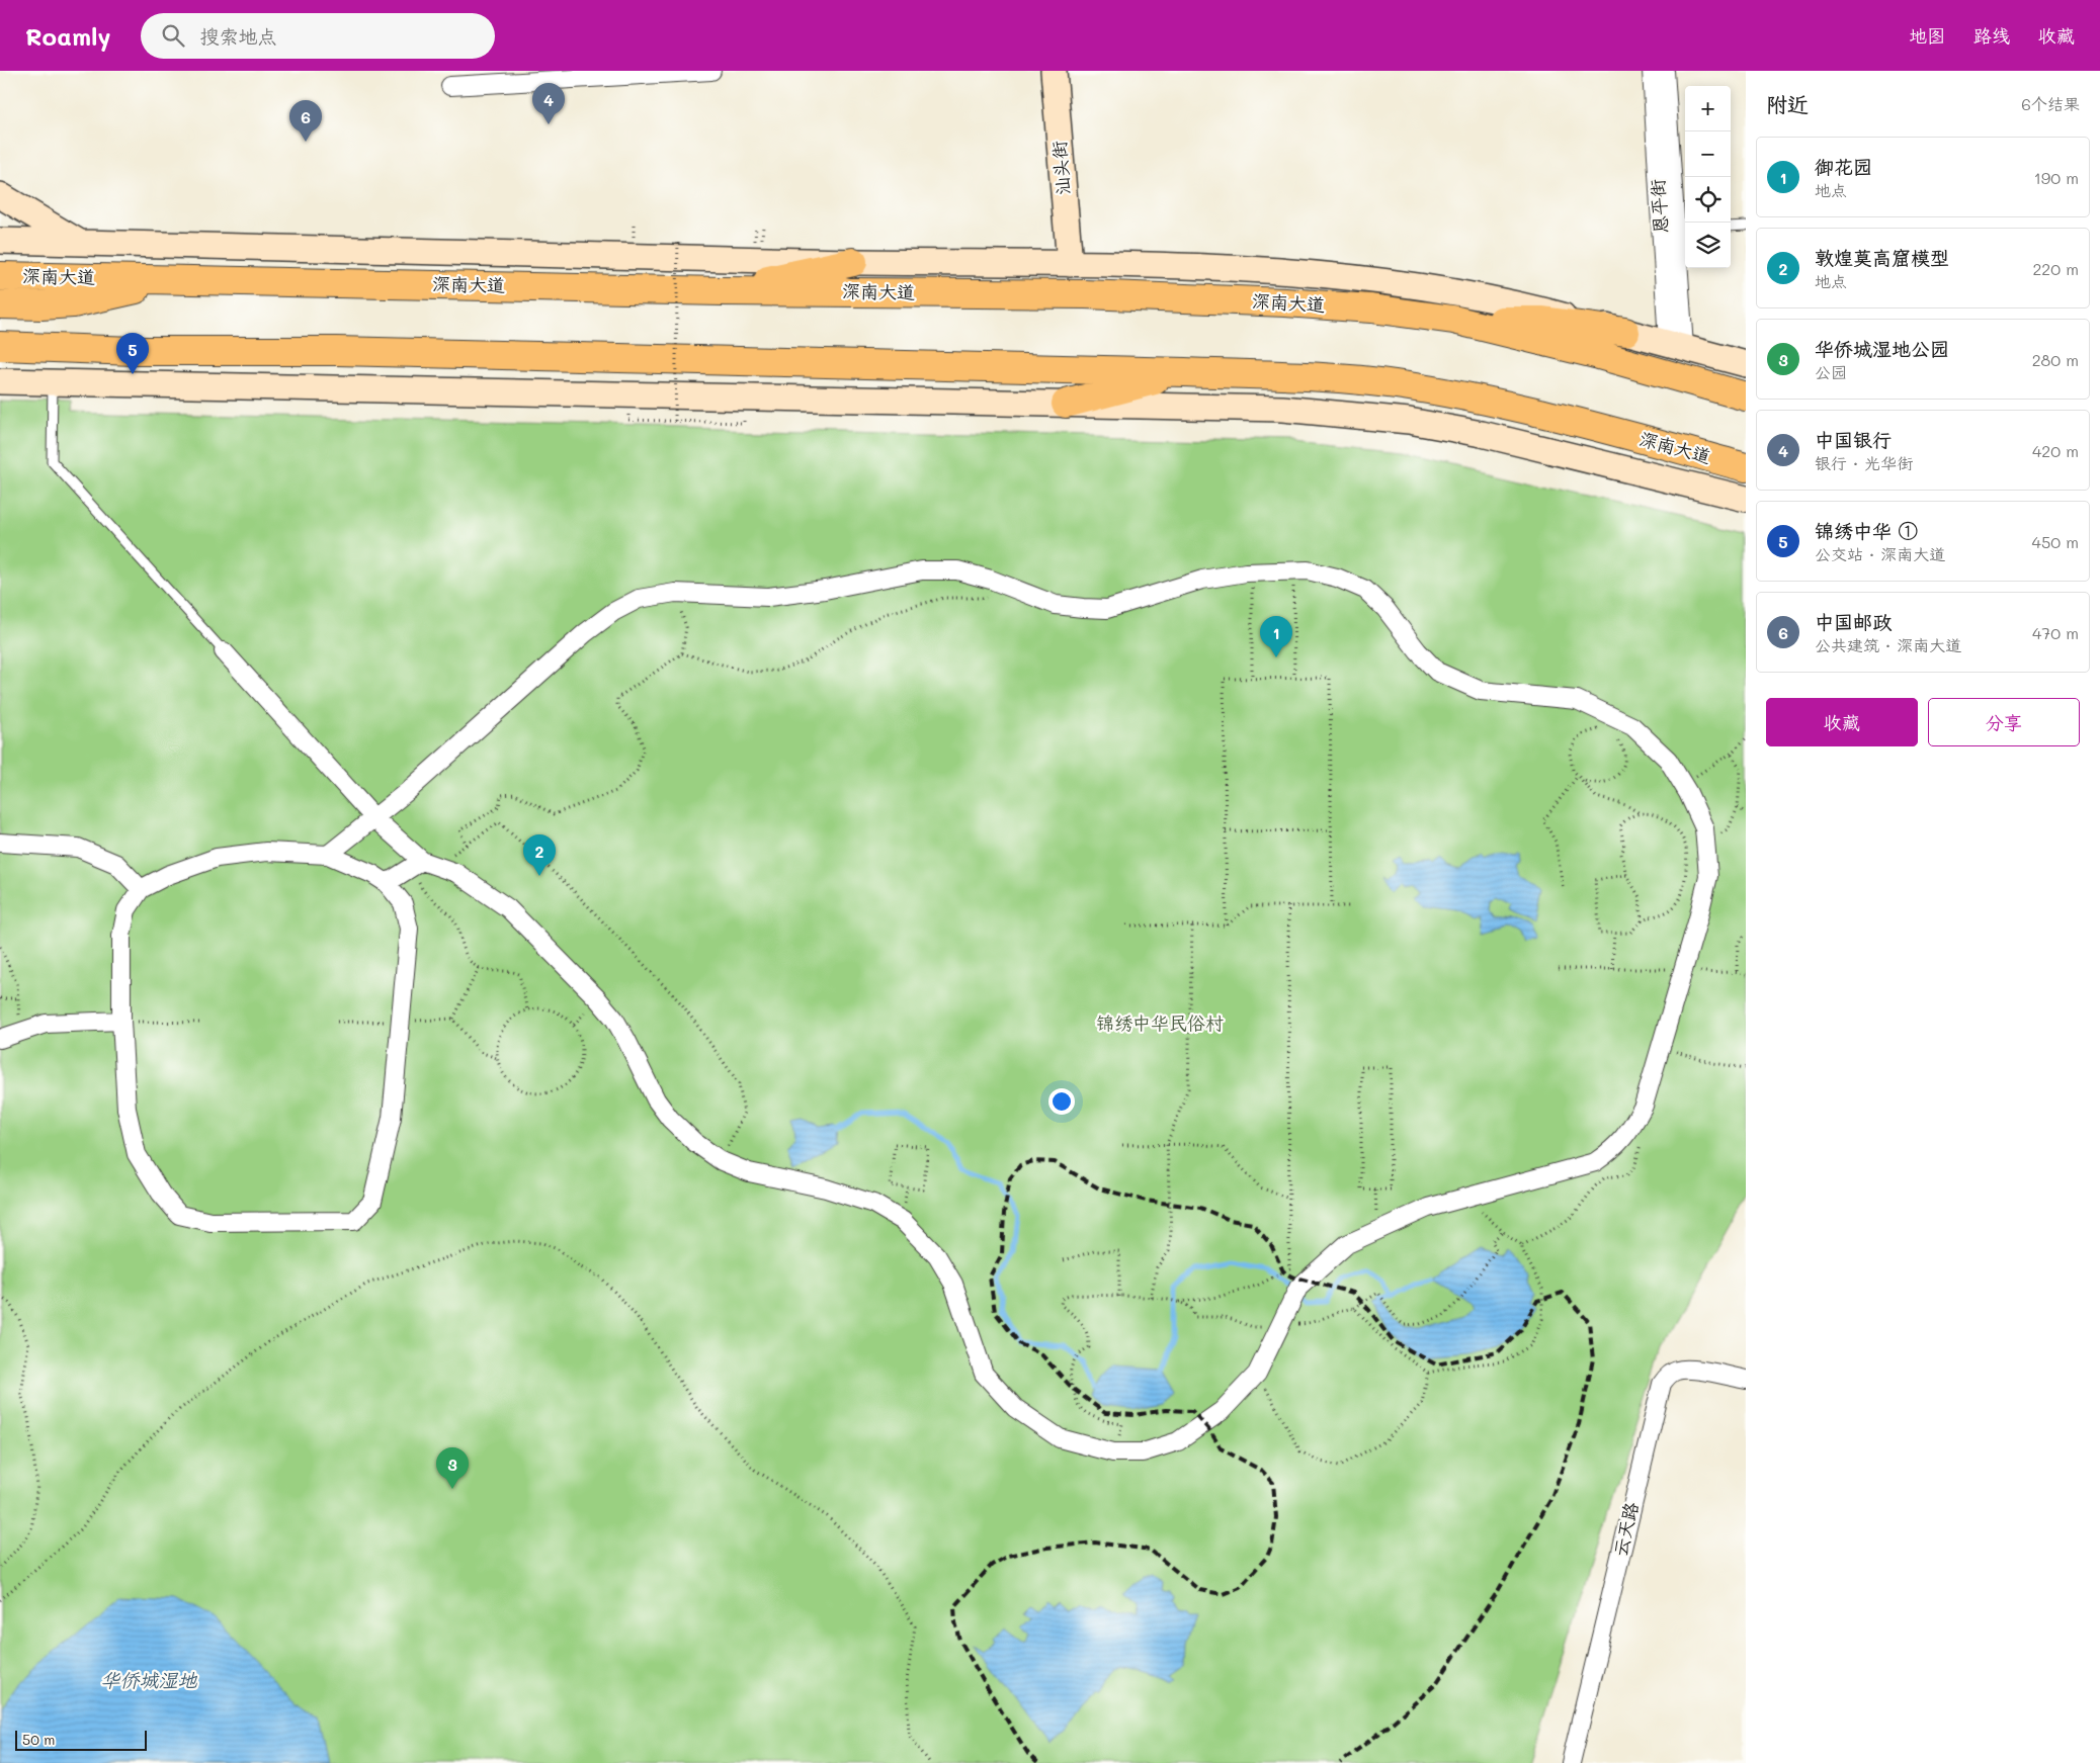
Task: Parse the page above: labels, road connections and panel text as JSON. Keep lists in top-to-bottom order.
{
  "streets": {
    "main road": ["汕头街", "深南大道"],
    "street": ["恩平街", "云天路"]
  },
  "water": ["华侨城湿地"],
  "parks": ["锦绣中华民俗村"],
  "scale_bar": "50 m",
  "page": {
    "header": "Roamly",
    "search": "搜索地点",
    "nav": ["地图", "路线", "收藏"],
    "heading": ["附近", "6个结果"],
    "pins": [
      "4",
      "6",
      "5",
      "1",
      "2",
      "3"
    ],
    "map_buttons": ["+", "−"],
    "list": [
      {
        "mark": "1",
        "name": "御花园",
        "note": "地点",
        "value": "190 m"
      },
      {
        "mark": "2",
        "name": "敦煌莫高窟模型",
        "note": "地点",
        "value": "220 m"
      },
      {
        "mark": "3",
        "name": "华侨城湿地公园",
        "note": "公园",
        "value": "280 m"
      },
      {
        "mark": "4",
        "name": "中国银行",
        "note": "银行 · 光华街",
        "value": "420 m"
      },
      {
        "mark": "5",
        "name": "锦绣中华 ①",
        "note": "公交站 · 深南大道",
        "value": "450 m"
      },
      {
        "mark": "6",
        "name": "中国邮政",
        "note": "公共建筑 · 深南大道",
        "value": "470 m"
      }
    ],
    "buttons": ["收藏", "分享"],
    "scale": "50 m"
  }
}
